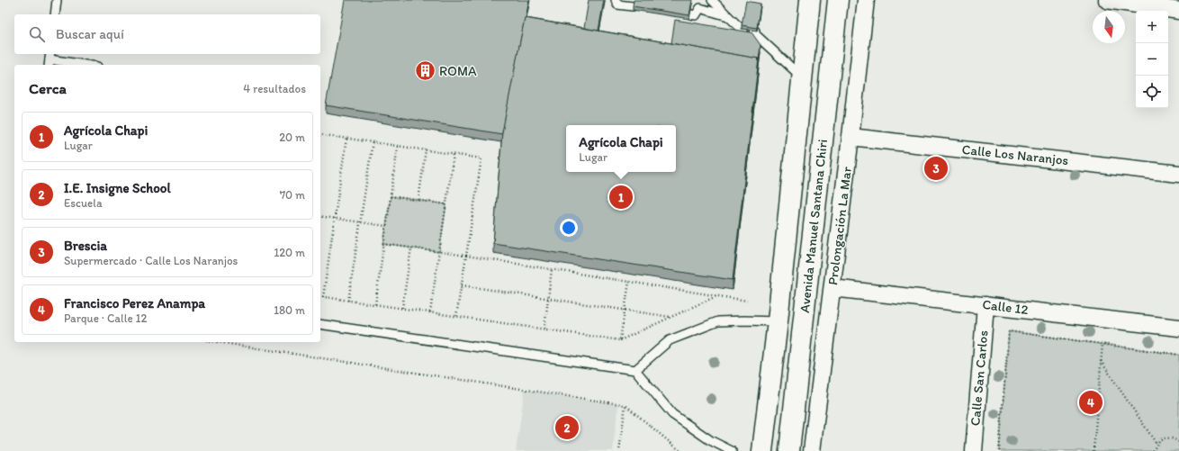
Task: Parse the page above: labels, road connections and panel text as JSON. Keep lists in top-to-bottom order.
{
  "streets": {
    "street": [
      "Calle Los Naranjos",
      "Avenida Manuel Santana Chiri",
      "Prolongación La Mar",
      "Calle 12",
      "Calle San Carlos"
    ]
  },
  "crossings": [
    ["Calle Los Naranjos", "Prolongación La Mar"],
    ["Prolongación La Mar", "Calle 12"],
    ["Calle 12", "Calle San Carlos"]
  ],
  "places": {
    "building": ["ROMA"]
  },
  "north": "bottom",
  "page": {
    "map_buttons": ["+", "−"],
    "search": "Buscar aquí",
    "heading": ["Cerca", "4 resultados"],
    "list": [
      {
        "mark": "1",
        "name": "Agrícola Chapi",
        "note": "Lugar",
        "value": "20 m"
      },
      {
        "mark": "2",
        "name": "I.E. Insigne School",
        "note": "Escuela",
        "value": "70 m"
      },
      {
        "mark": "3",
        "name": "Brescia",
        "note": "Supermercado · Calle Los Naranjos",
        "value": "120 m"
      },
      {
        "mark": "4",
        "name": "Francisco Perez Anampa",
        "note": "Parque · Calle 12",
        "value": "180 m"
      }
    ],
    "popup": ["Agrícola Chapi", "Lugar"],
    "pins": [
      "3",
      "1",
      "4",
      "2"
    ]
  }
}
